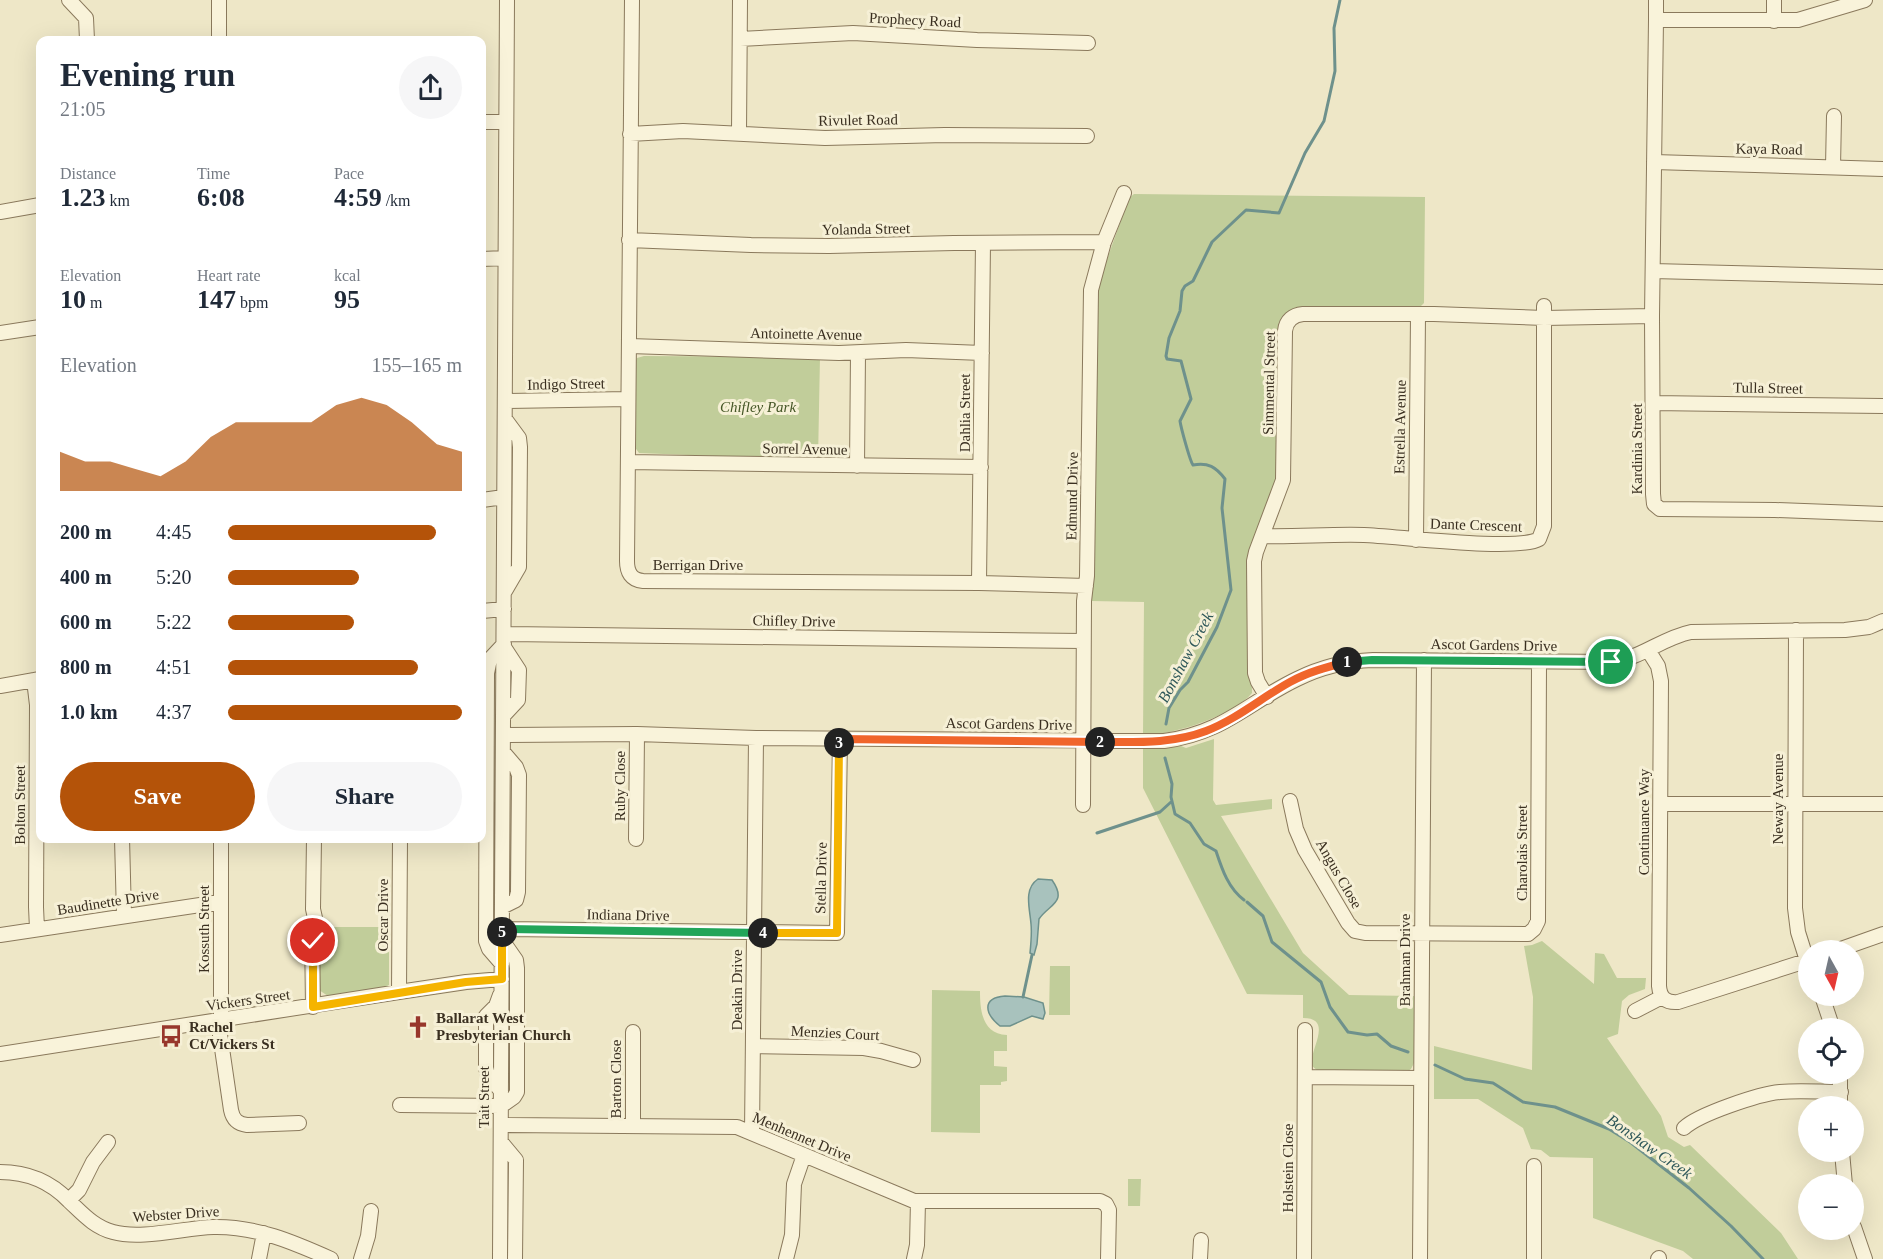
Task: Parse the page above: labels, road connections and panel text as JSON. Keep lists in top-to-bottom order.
{
  "streets": {
    "street": [
      "Prophecy Road",
      "Rivulet Road",
      "Kaya Road",
      "Yolanda Street",
      "Antoinette Avenue",
      "Simmental Street",
      "Indigo Street",
      "Tulla Street",
      "Dahlia Street",
      "Estrella Avenue",
      "Sorrel Avenue",
      "Kardinia Street",
      "Edmund Drive",
      "Dante Crescent",
      "Berrigan Drive",
      "Chifley Drive",
      "Ascot Gardens Drive",
      "Ruby Close",
      "Neway Avenue",
      "Bolton Street",
      "Continuance Way",
      "Charolais Street",
      "Angus Close",
      "Stella Drive",
      "Baudinette Drive",
      "Oscar Drive",
      "Indiana Drive",
      "Kossuth Street",
      "Brahman Drive",
      "Deakin Drive",
      "Vickers Street",
      "Menzies Court",
      "Barton Close",
      "Tait Street",
      "Menhennet Drive",
      "Holstein Close",
      "Webster Drive"
    ]
  },
  "crossings": [
    ["Rivulet Road", "Berrigan Drive"],
    ["Kaya Road", "Kardinia Street"],
    ["Yolanda Street", "Dahlia Street"],
    ["Yolanda Street", "Edmund Drive"],
    ["Yolanda Street", "Berrigan Drive"],
    ["Antoinette Avenue", "Dahlia Street"],
    ["Antoinette Avenue", "Berrigan Drive"],
    ["Simmental Street", "Estrella Avenue"],
    ["Simmental Street", "Kardinia Street"],
    ["Simmental Street", "Dante Crescent"],
    ["Simmental Street", "Ascot Gardens Drive"],
    ["Indigo Street", "Berrigan Drive"],
    ["Tulla Street", "Kardinia Street"],
    ["Dahlia Street", "Sorrel Avenue"],
    ["Dahlia Street", "Berrigan Drive"],
    ["Estrella Avenue", "Dante Crescent"],
    ["Sorrel Avenue", "Berrigan Drive"],
    ["Edmund Drive", "Berrigan Drive"],
    ["Edmund Drive", "Chifley Drive"],
    ["Edmund Drive", "Ascot Gardens Drive"],
    ["Ascot Gardens Drive", "Ruby Close"],
    ["Ascot Gardens Drive", "Neway Avenue"],
    ["Ascot Gardens Drive", "Continuance Way"],
    ["Ascot Gardens Drive", "Charolais Street"],
    ["Ascot Gardens Drive", "Stella Drive"],
    ["Ascot Gardens Drive", "Brahman Drive"],
    ["Ascot Gardens Drive", "Deakin Drive"],
    ["Bolton Street", "Baudinette Drive"],
    ["Charolais Street", "Angus Close"],
    ["Charolais Street", "Brahman Drive"],
    ["Angus Close", "Brahman Drive"],
    ["Stella Drive", "Indiana Drive"],
    ["Stella Drive", "Deakin Drive"],
    ["Baudinette Drive", "Kossuth Street"],
    ["Oscar Drive", "Vickers Street"],
    ["Indiana Drive", "Deakin Drive"],
    ["Kossuth Street", "Vickers Street"],
    ["Deakin Drive", "Menzies Court"],
    ["Deakin Drive", "Menhennet Drive"],
    ["Vickers Street", "Tait Street"],
    ["Barton Close", "Menhennet Drive"],
    ["Tait Street", "Menhennet Drive"]
  ],
  "water": ["Bonshaw Creek"],
  "parks": ["Chifley Park"],
  "places": {
    "church": ["Ballarat West Presbyterian Church"],
    "bus stop": ["Rachel Ct/Vickers St"]
  },
  "north": "bottom",
  "page": {
    "heading": ["Evening run", "21:05"],
    "stats": [
      ["Distance", "1.23 km"],
      ["Time", "6:08"],
      ["Pace", "4:59 /km"],
      ["Elevation", "10 m"],
      ["Heart rate", "147 bpm"],
      ["kcal", "95"]
    ],
    "chart": ["Elevation", "155–165 m"],
    "list": [
      {
        "name": "200 m",
        "note": "4:45"
      },
      {
        "name": "400 m",
        "note": "5:20"
      },
      {
        "name": "600 m",
        "note": "5:22"
      },
      {
        "name": "800 m",
        "note": "4:51"
      },
      {
        "name": "1.0 km",
        "note": "4:37"
      }
    ],
    "pins": [
      "1",
      "2",
      "3",
      "5",
      "4"
    ],
    "buttons": ["Save", "Share"],
    "map_buttons": ["+", "−"]
  }
}
